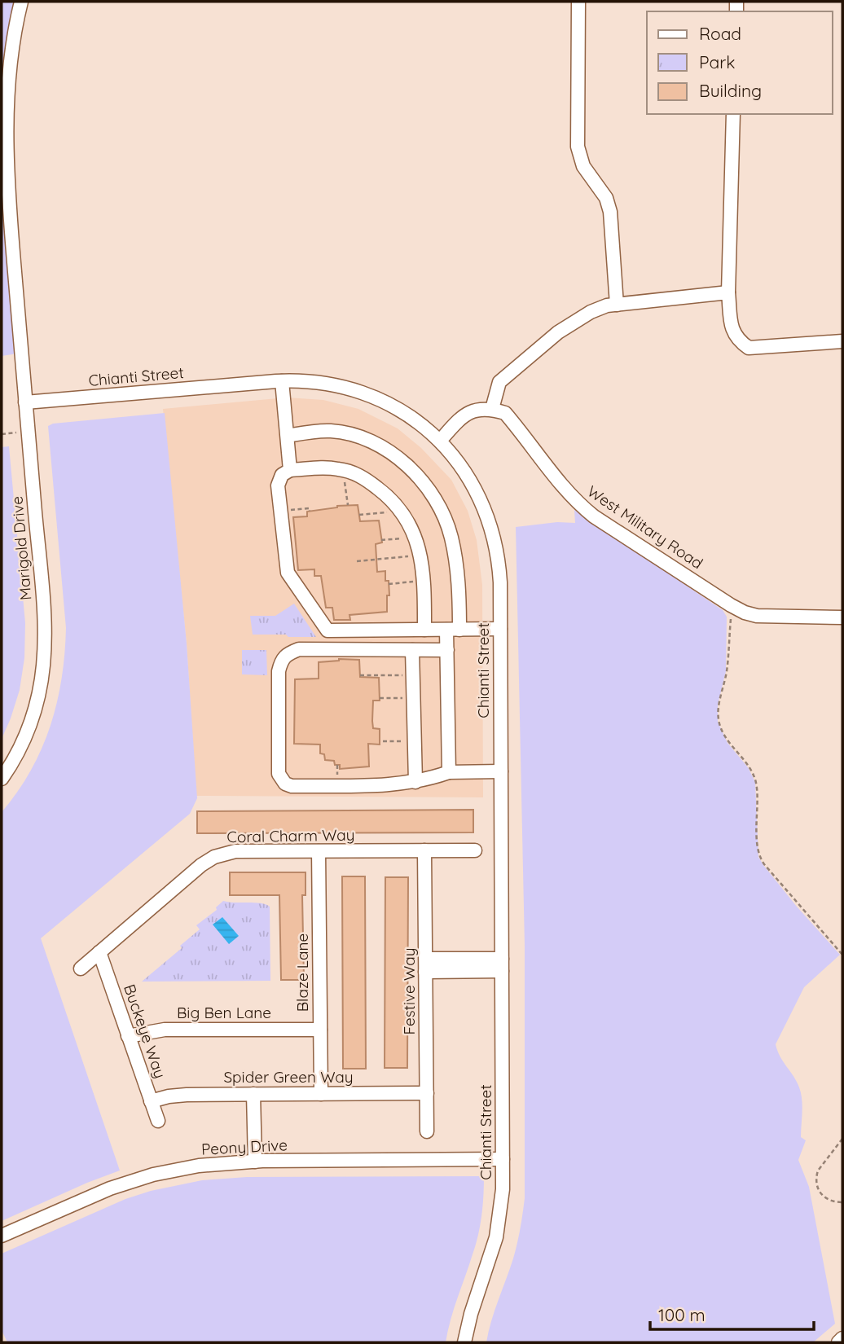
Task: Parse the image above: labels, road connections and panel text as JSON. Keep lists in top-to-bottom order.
{
  "streets": {
    "street": [
      "Chianti Street",
      "West Military Road",
      "Marigold Drive",
      "Coral Charm Way",
      "Blaze Lane",
      "Festive Way",
      "Big Ben Lane",
      "Buckeye Way",
      "Spider Green Way",
      "Peony Drive"
    ]
  },
  "crossings": [
    ["Chianti Street", "Marigold Drive"],
    ["Chianti Street", "Peony Drive"],
    ["Coral Charm Way", "Blaze Lane"],
    ["Coral Charm Way", "Festive Way"],
    ["Coral Charm Way", "Buckeye Way"],
    ["Blaze Lane", "Big Ben Lane"],
    ["Blaze Lane", "Spider Green Way"],
    ["Festive Way", "Spider Green Way"],
    ["Big Ben Lane", "Buckeye Way"],
    ["Buckeye Way", "Spider Green Way"]
  ],
  "legend": ["Road", "Park", "Building"],
  "scale_bar": "100 m"
}
